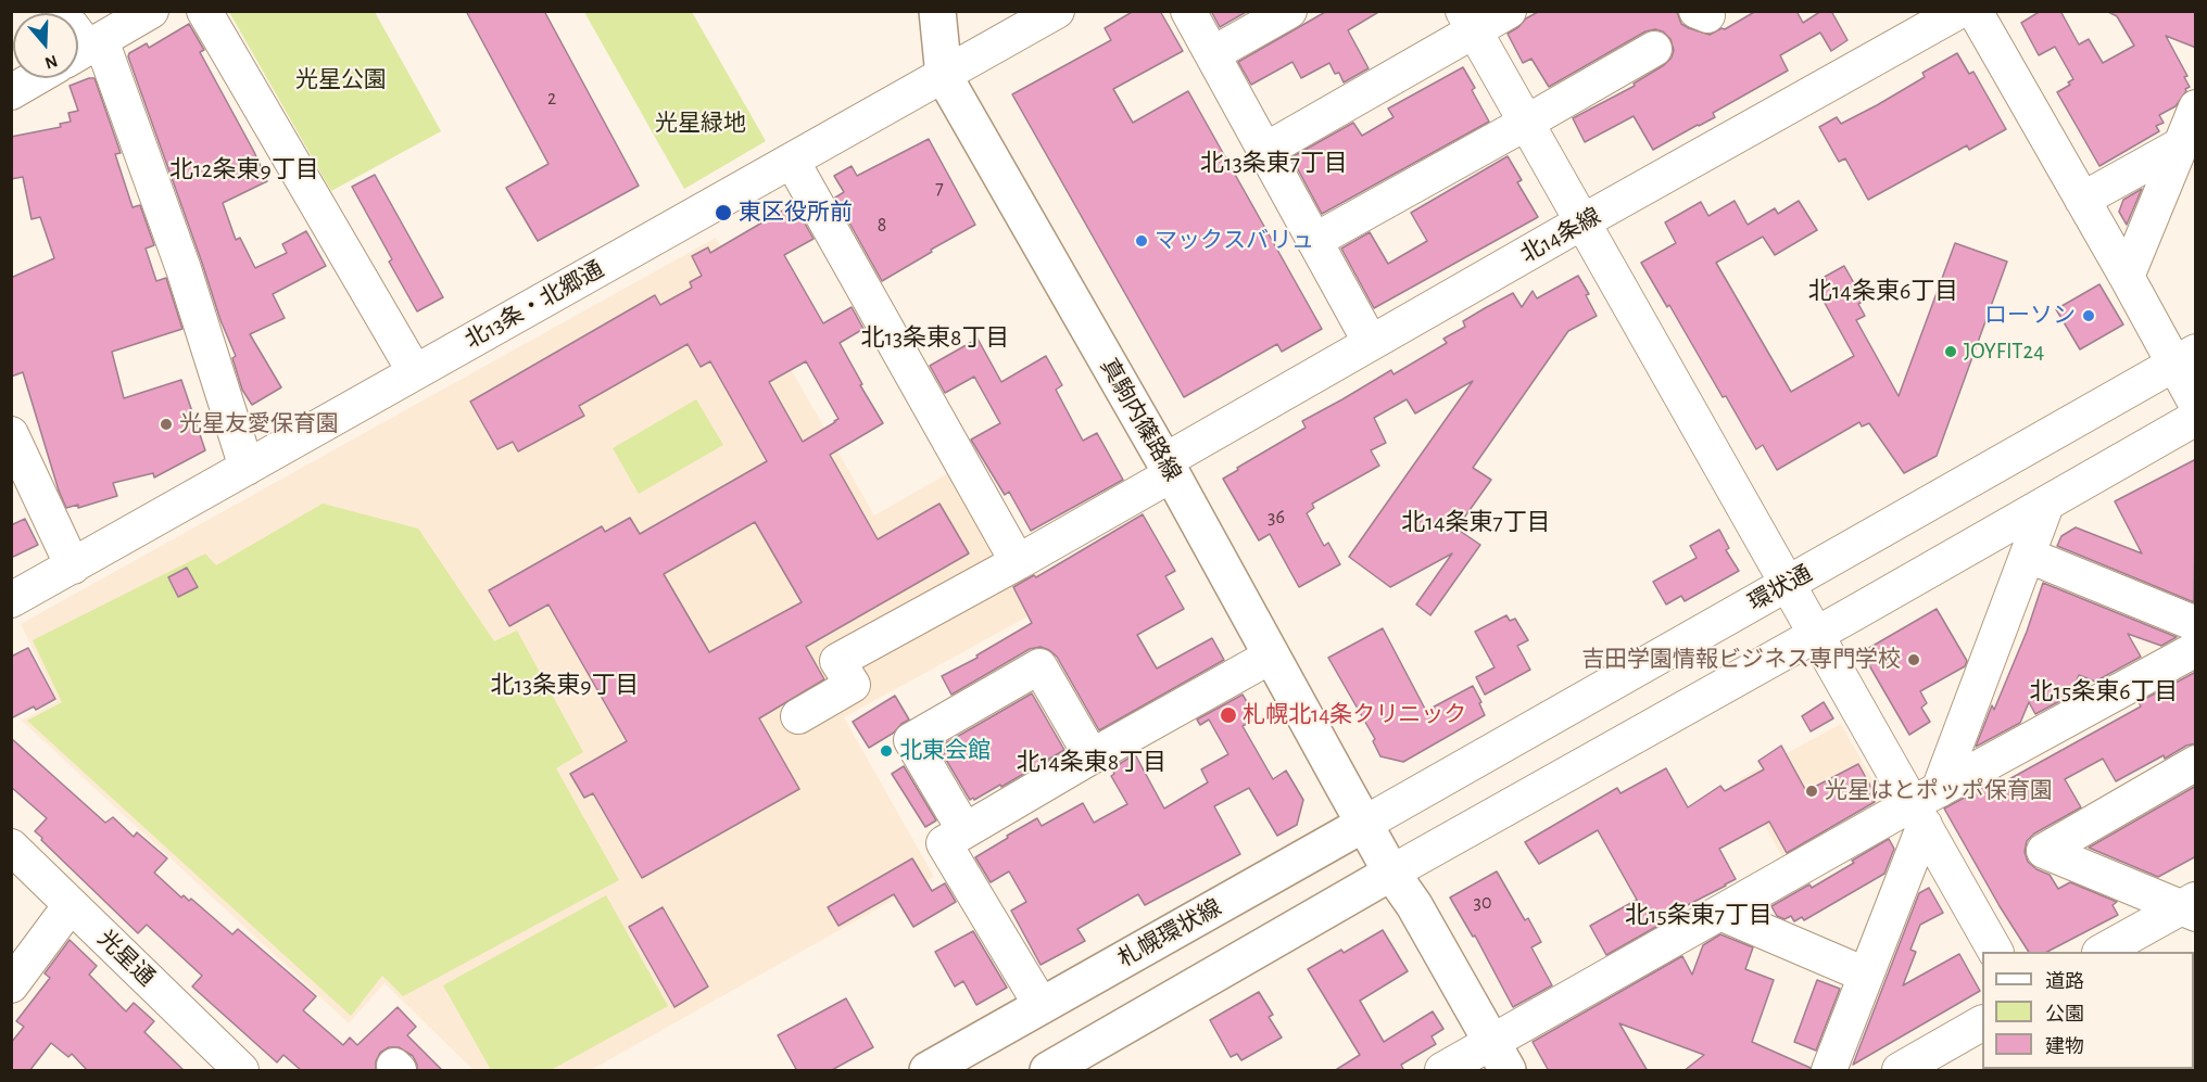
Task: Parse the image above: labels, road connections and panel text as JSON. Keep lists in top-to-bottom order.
{
  "streets": {
    "main road": ["真駒内篠路線", "札幌環状線"],
    "street": [
      "北14条線",
      "北13条・北郷通",
      "環状通",
      "光星通"
    ]
  },
  "crossings": [
    ["北14条線", "真駒内篠路線"],
    ["北13条・北郷通", "真駒内篠路線"],
    ["真駒内篠路線", "環状通"],
    ["真駒内篠路線", "札幌環状線"],
    ["環状通", "札幌環状線"]
  ],
  "districts": [
    "北13条東7丁目",
    "北12条東9丁目",
    "北14条東6丁目",
    "北13条東8丁目",
    "北14条東7丁目",
    "北13条東9丁目",
    "北15条東6丁目",
    "北14条東8丁目",
    "北15条東7丁目"
  ],
  "parks": ["光星公園", "光星緑地"],
  "places": [
    "東区役所前",
    "マックスバリュ",
    "ローソン",
    "JOYFIT24",
    "光星友愛保育園",
    "吉田学園情報ビジネス専門学校",
    "札幌北14条クリニック",
    "北東会館",
    "光星はとポッポ保育園"
  ],
  "house_numbers": [
    "2",
    "7",
    "8",
    "36",
    "30"
  ],
  "legend": ["道路", "公園", "建物"],
  "north": "bottom"
}
